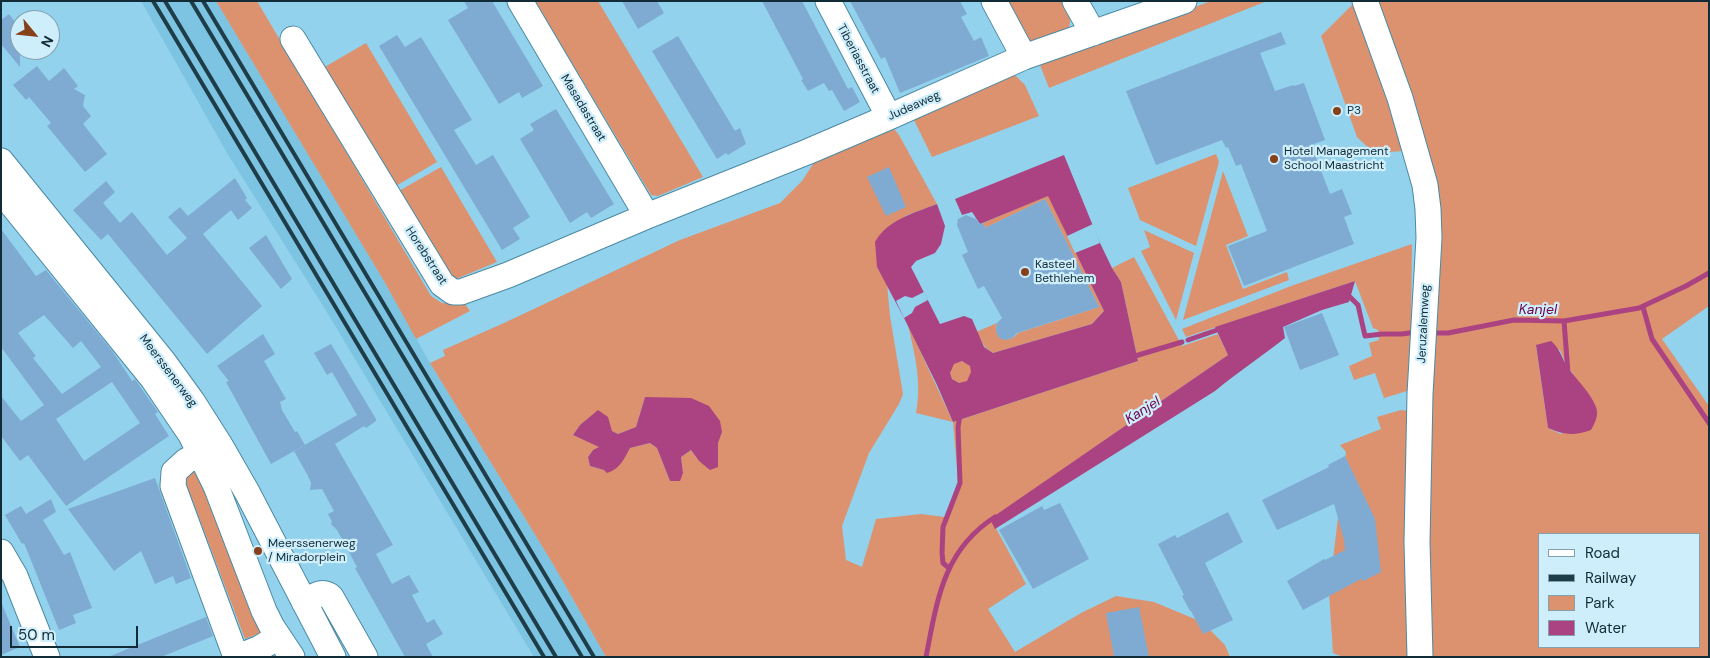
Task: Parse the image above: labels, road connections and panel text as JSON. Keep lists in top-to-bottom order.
{
  "streets": {
    "street": [
      "Tiberiasstraat",
      "Judeaweg",
      "Masadastraat",
      "Horebstraat",
      "Jeruzalemweg",
      "Meerssenerweg"
    ]
  },
  "crossings": [
    ["Tiberiasstraat", "Judeaweg"],
    ["Judeaweg", "Masadastraat"],
    ["Judeaweg", "Horebstraat"],
    ["Masadastraat", "Horebstraat"]
  ],
  "water": ["Kanjel"],
  "places": [
    "P3",
    "Hotel Management School Maastricht",
    "Kasteel Bethlehem",
    "Meerssenerweg / Miradorplein"
  ],
  "legend": [
    "Road",
    "Railway",
    "Park",
    "Water"
  ],
  "scale_bar": "50 m",
  "north": "bottom right"
}
